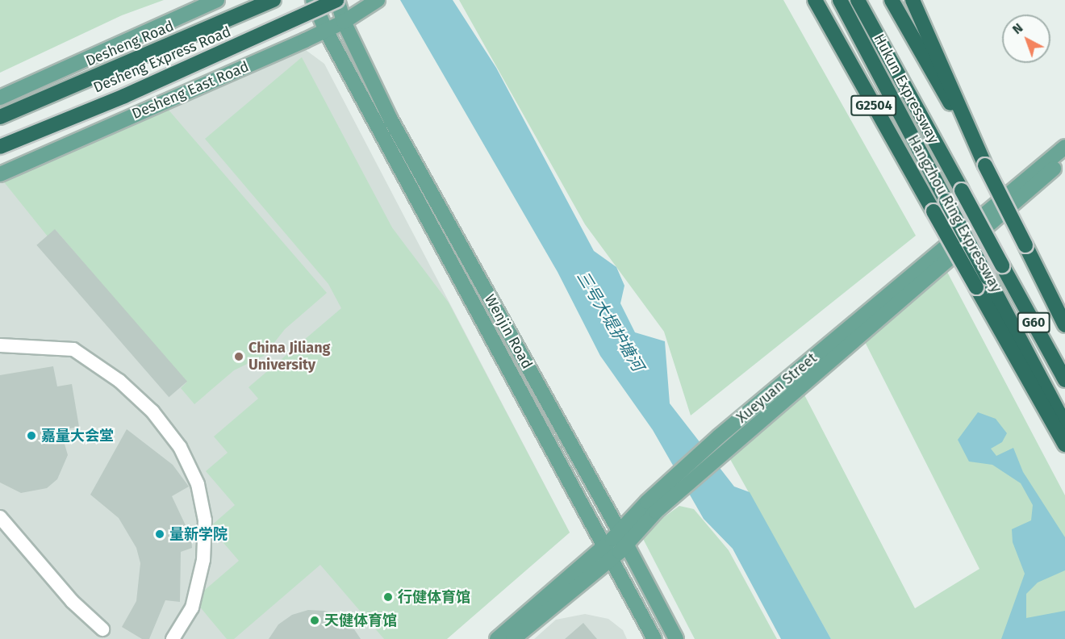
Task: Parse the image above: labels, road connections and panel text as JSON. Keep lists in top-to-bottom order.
{
  "streets": {
    "highway": [
      "Desheng Road",
      "Desheng Express Road",
      "Hukun Expressway",
      "G2504",
      "Hangzhou Ring Expressway",
      "G60"
    ],
    "main road": ["Desheng East Road", "Wenjin Road", "Xueyuan Street"]
  },
  "crossings": [
    ["Desheng Express Road", "Wenjin Road"],
    ["Desheng East Road", "Wenjin Road"],
    ["Wenjin Road", "Xueyuan Street"]
  ],
  "water": ["三号大堤护塘河"],
  "places": [
    "China Jiliang University",
    "嘉量大会堂",
    "量新学院",
    "行健体育馆",
    "天健体育馆"
  ],
  "north": "top left"
}
